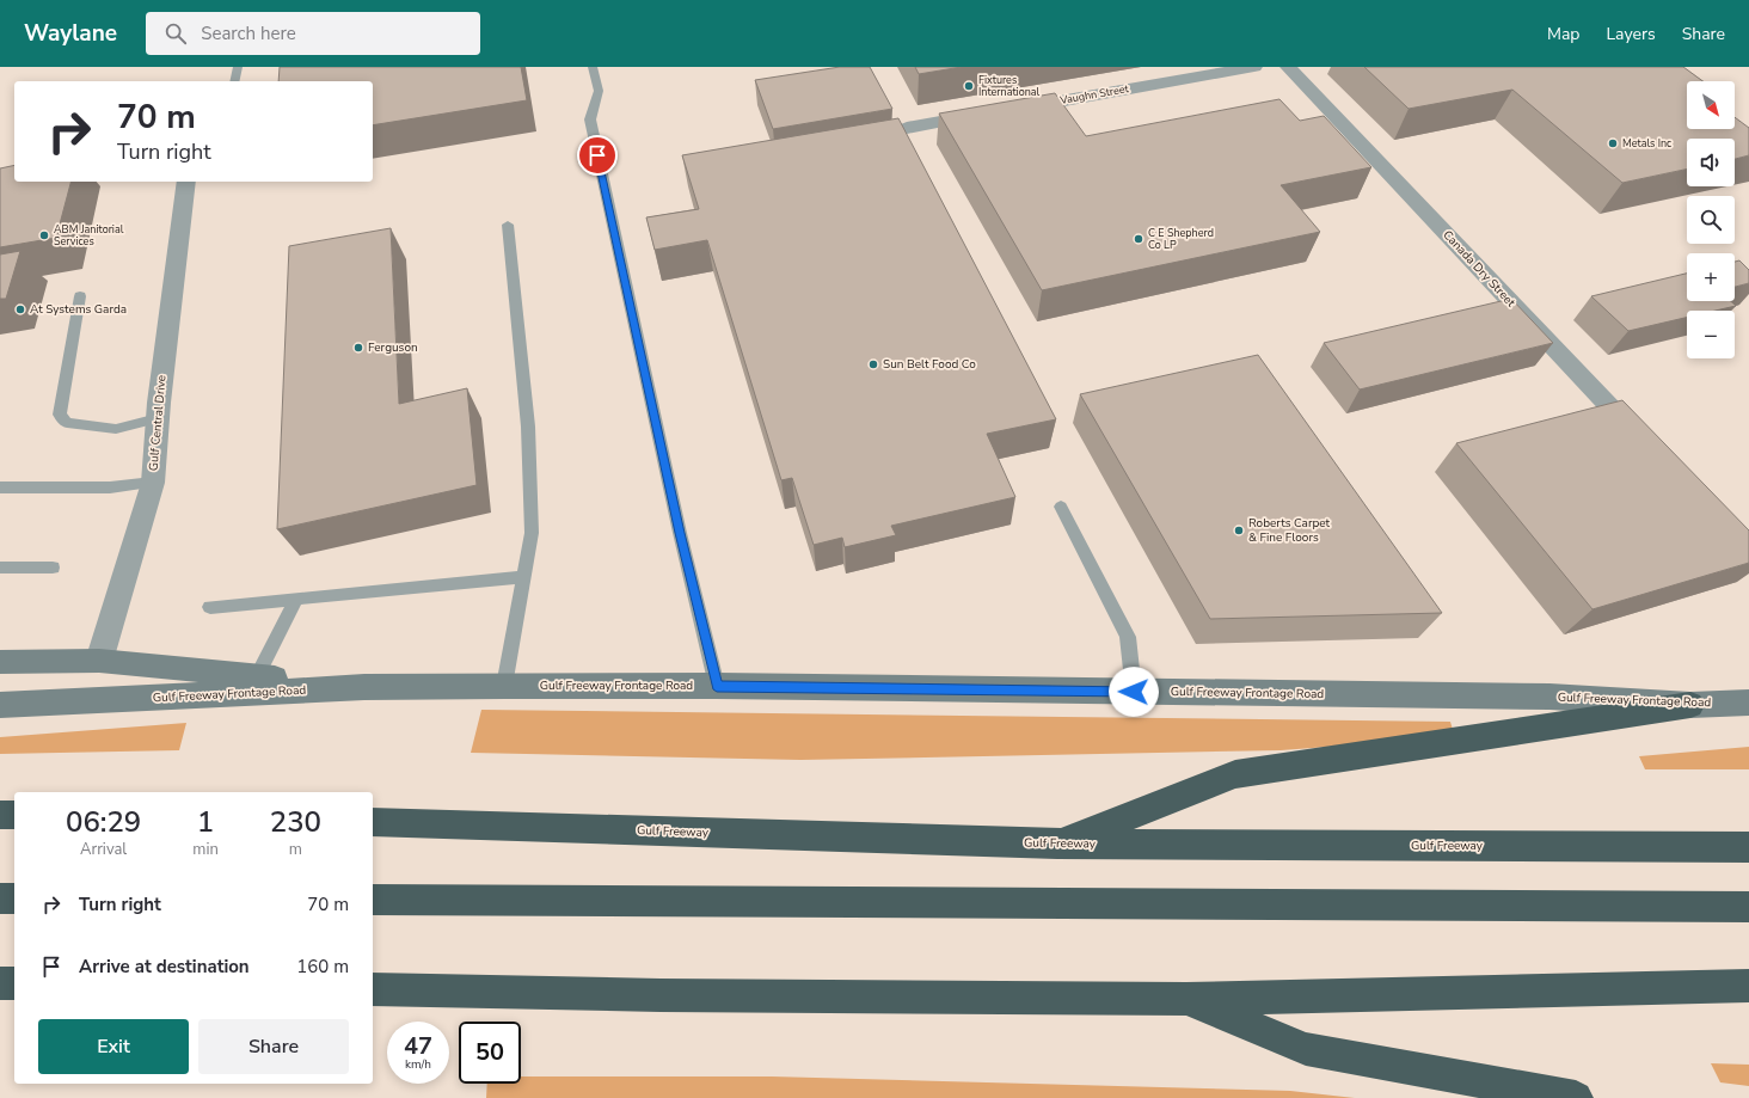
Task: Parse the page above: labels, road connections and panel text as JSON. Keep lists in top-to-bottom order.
{
  "streets": {
    "highway": ["Gulf Freeway"],
    "main road": ["Gulf Freeway Frontage Road"],
    "street": ["Vaughn Street", "Canada Dry Street", "Gulf Central Drive"]
  },
  "places": [
    "Fixtures International",
    "Metals Inc",
    "ABM Janitorial Services",
    "C E Shepherd Co LP",
    "At Systems Garda",
    "Ferguson",
    "Sun Belt Food Co",
    "Roberts Carpet & Fine Floors"
  ],
  "north": "bottom right",
  "page": {
    "header": "Waylane",
    "search": "Search here",
    "nav": ["Map", "Layers", "Share"],
    "map_buttons": ["+", "−"],
    "turn": ["70 m", "Turn right"],
    "eta": [
      "06:29",
      "Arrival",
      "1",
      "min",
      "230",
      "m"
    ],
    "list": [
      {
        "name": "Turn right",
        "value": "70 m"
      },
      {
        "name": "Arrive at destination",
        "value": "160 m"
      }
    ],
    "buttons": ["Exit", "Share"],
    "speed": "47 km/h",
    "limit": "50"
  }
}
